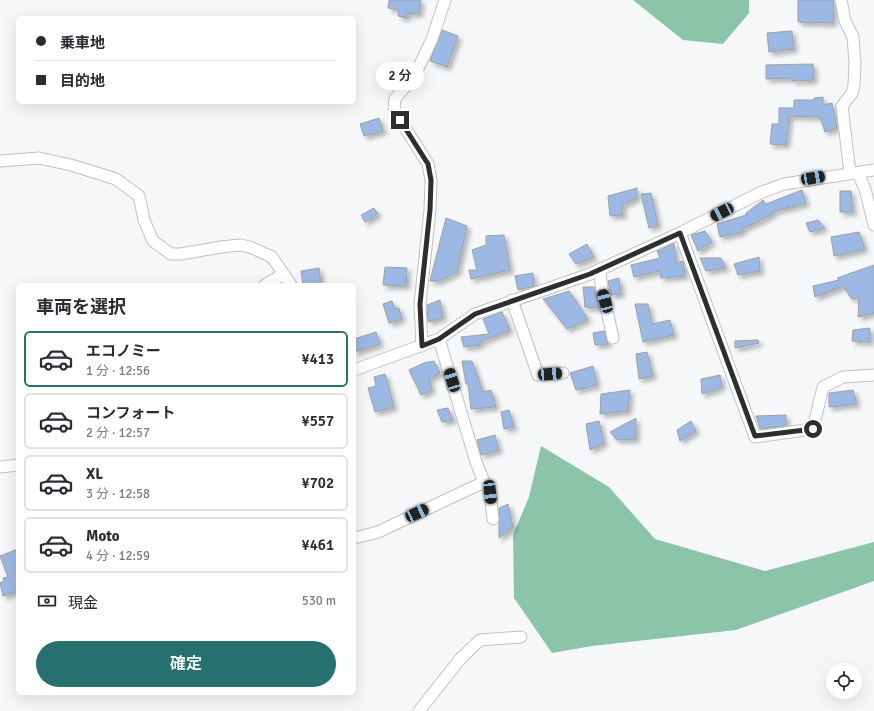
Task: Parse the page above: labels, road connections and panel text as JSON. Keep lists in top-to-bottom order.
{
  "page": {
    "banner": ["乗車地", "目的地"],
    "bubble": "2 分",
    "heading": "車両を選択",
    "list": [
      {
        "name": "エコノミー",
        "note": "1 分 · 12:56",
        "value": "¥413"
      },
      {
        "name": "コンフォート",
        "note": "2 分 · 12:57",
        "value": "¥557"
      },
      {
        "name": "XL",
        "note": "3 分 · 12:58",
        "value": "¥702"
      },
      {
        "name": "Moto",
        "note": "4 分 · 12:59",
        "value": "¥461"
      }
    ],
    "pay": ["現金", "530 m"],
    "buttons": "確定"
  }
}
